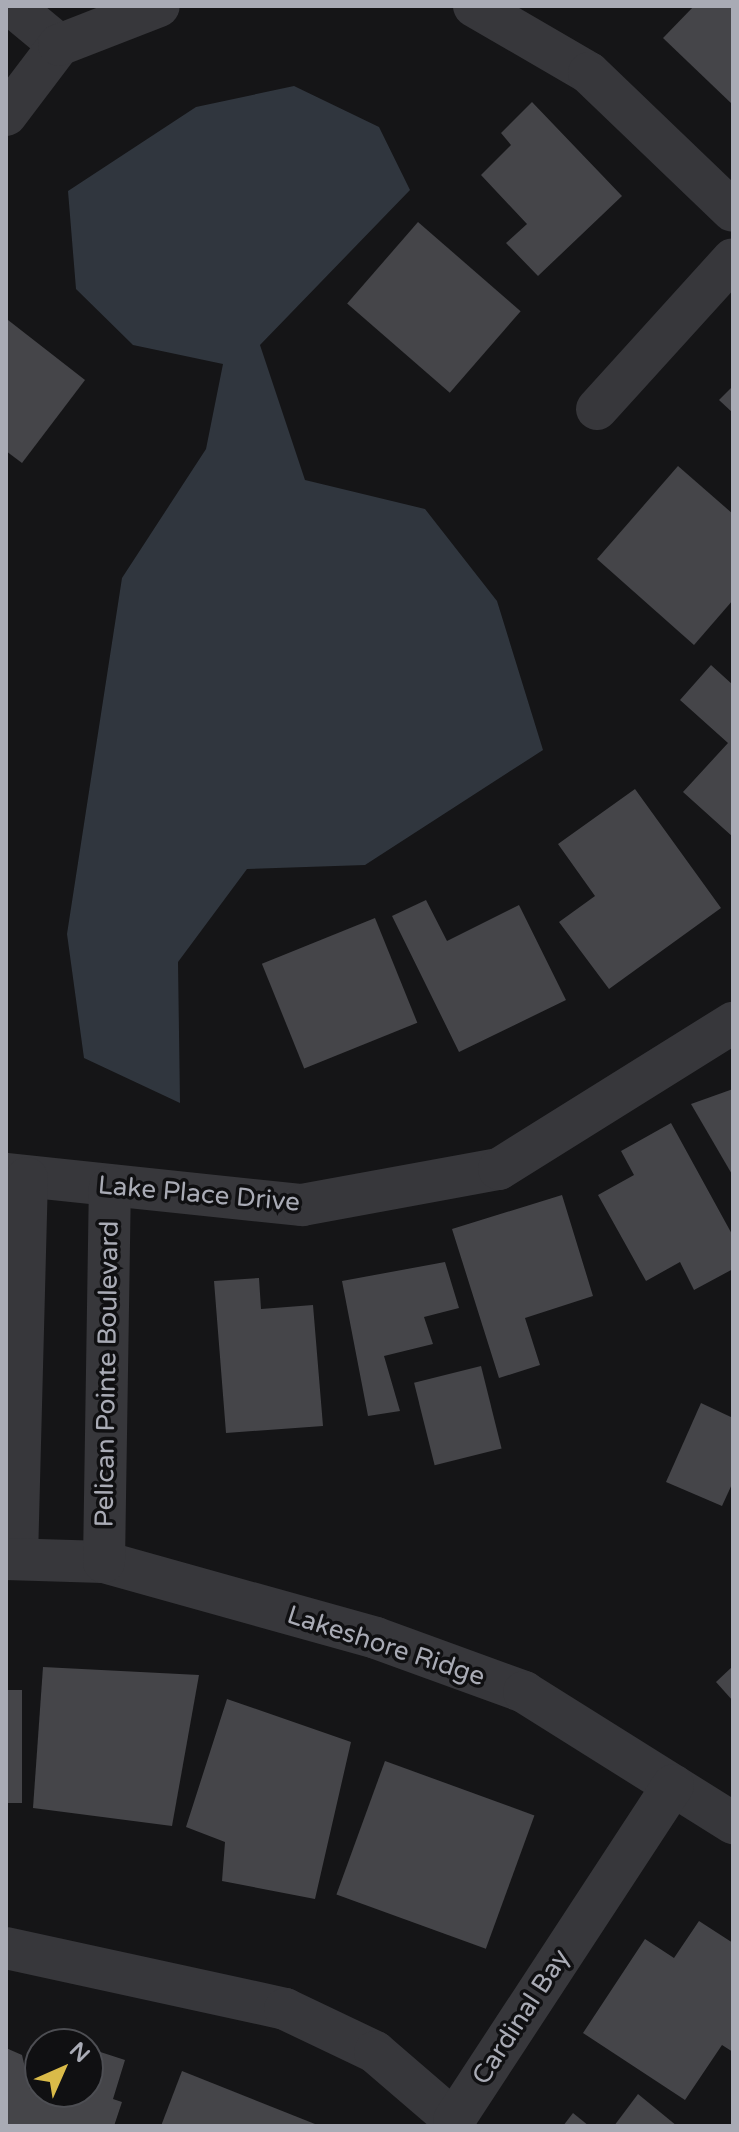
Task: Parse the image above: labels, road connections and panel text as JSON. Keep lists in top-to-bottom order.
{
  "streets": {
    "street": [
      "Lake Place Drive",
      "Pelican Pointe Boulevard",
      "Lakeshore Ridge",
      "Cardinal Bay"
    ]
  },
  "crossings": [
    ["Lake Place Drive", "Pelican Pointe Boulevard"],
    ["Pelican Pointe Boulevard", "Lakeshore Ridge"],
    ["Lakeshore Ridge", "Cardinal Bay"]
  ],
  "north": "top right"
}
